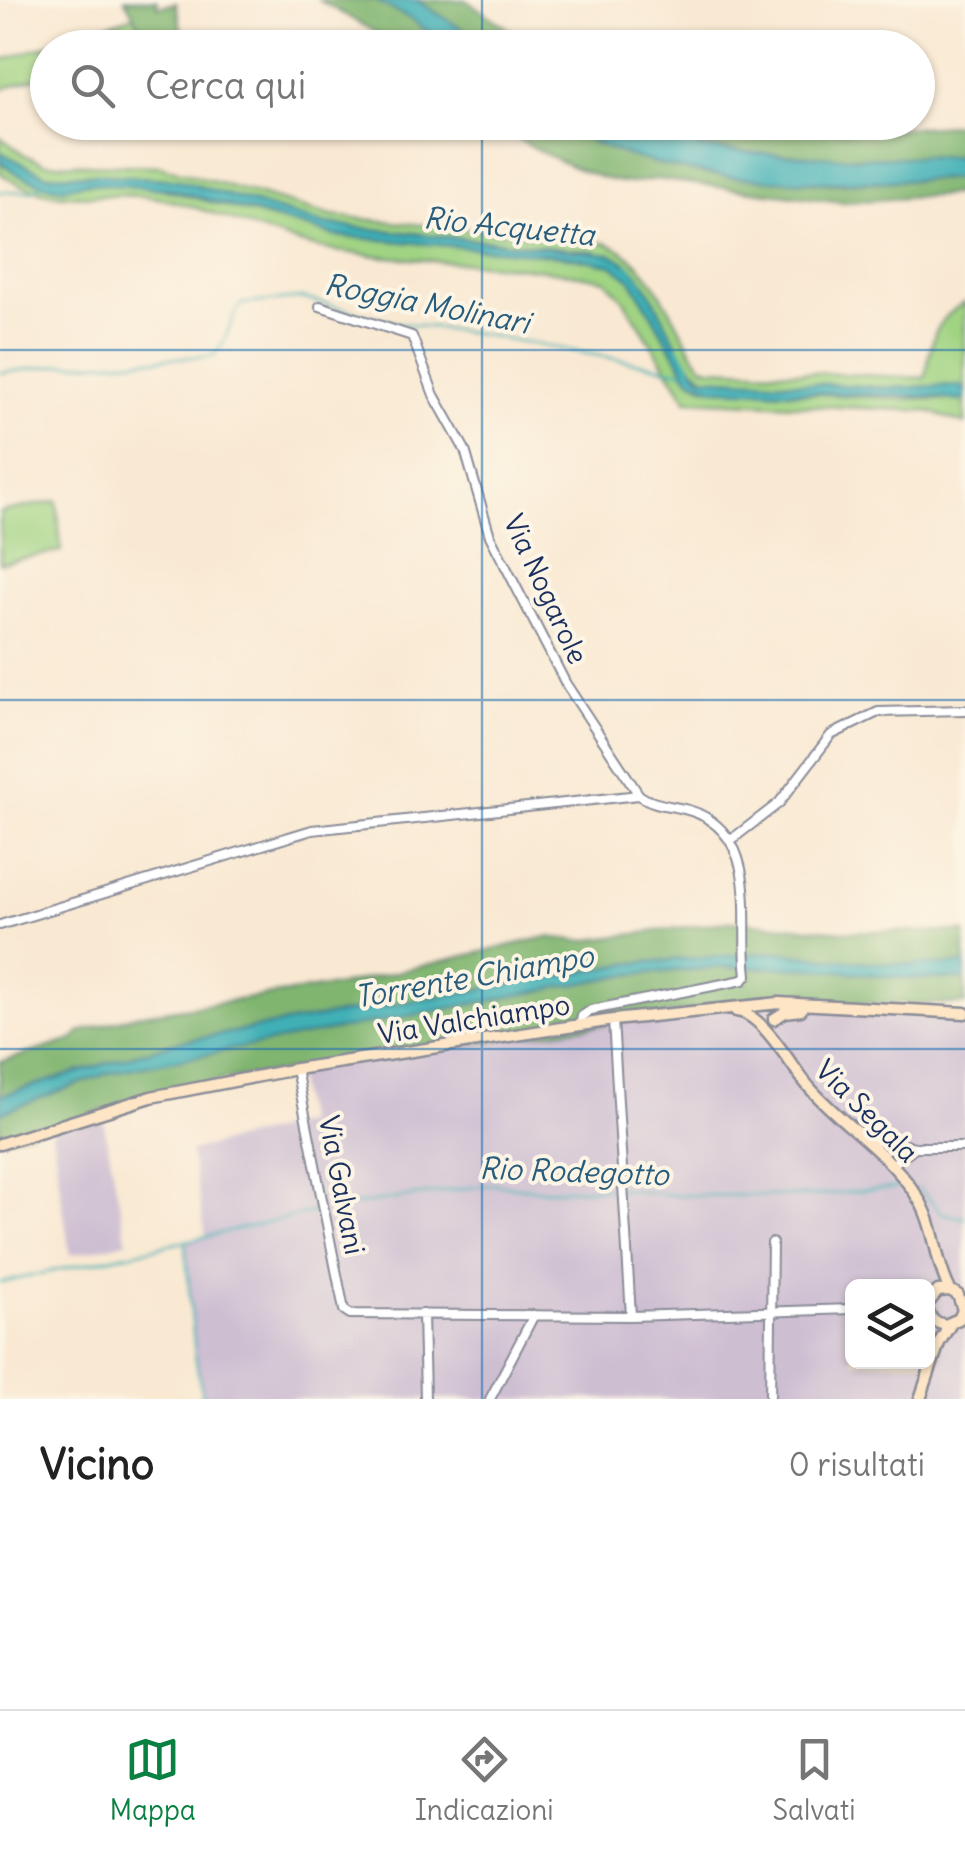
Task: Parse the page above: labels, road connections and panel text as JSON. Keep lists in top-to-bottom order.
{
  "streets": {
    "main road": ["Via Valchiampo", "Via Segala"],
    "street": ["Via Nogarole", "Via Galvani"]
  },
  "crossings": [
    ["Via Valchiampo", "Via Galvani"]
  ],
  "water": [
    "Rio Acquetta",
    "Roggia Molinari",
    "Torrente Chiampo",
    "Rio Rodegotto"
  ],
  "page": {
    "search": "Cerca qui",
    "heading": ["Vicino", "0 risultati"],
    "nav": ["Mappa", "Indicazioni", "Salvati"]
  }
}
